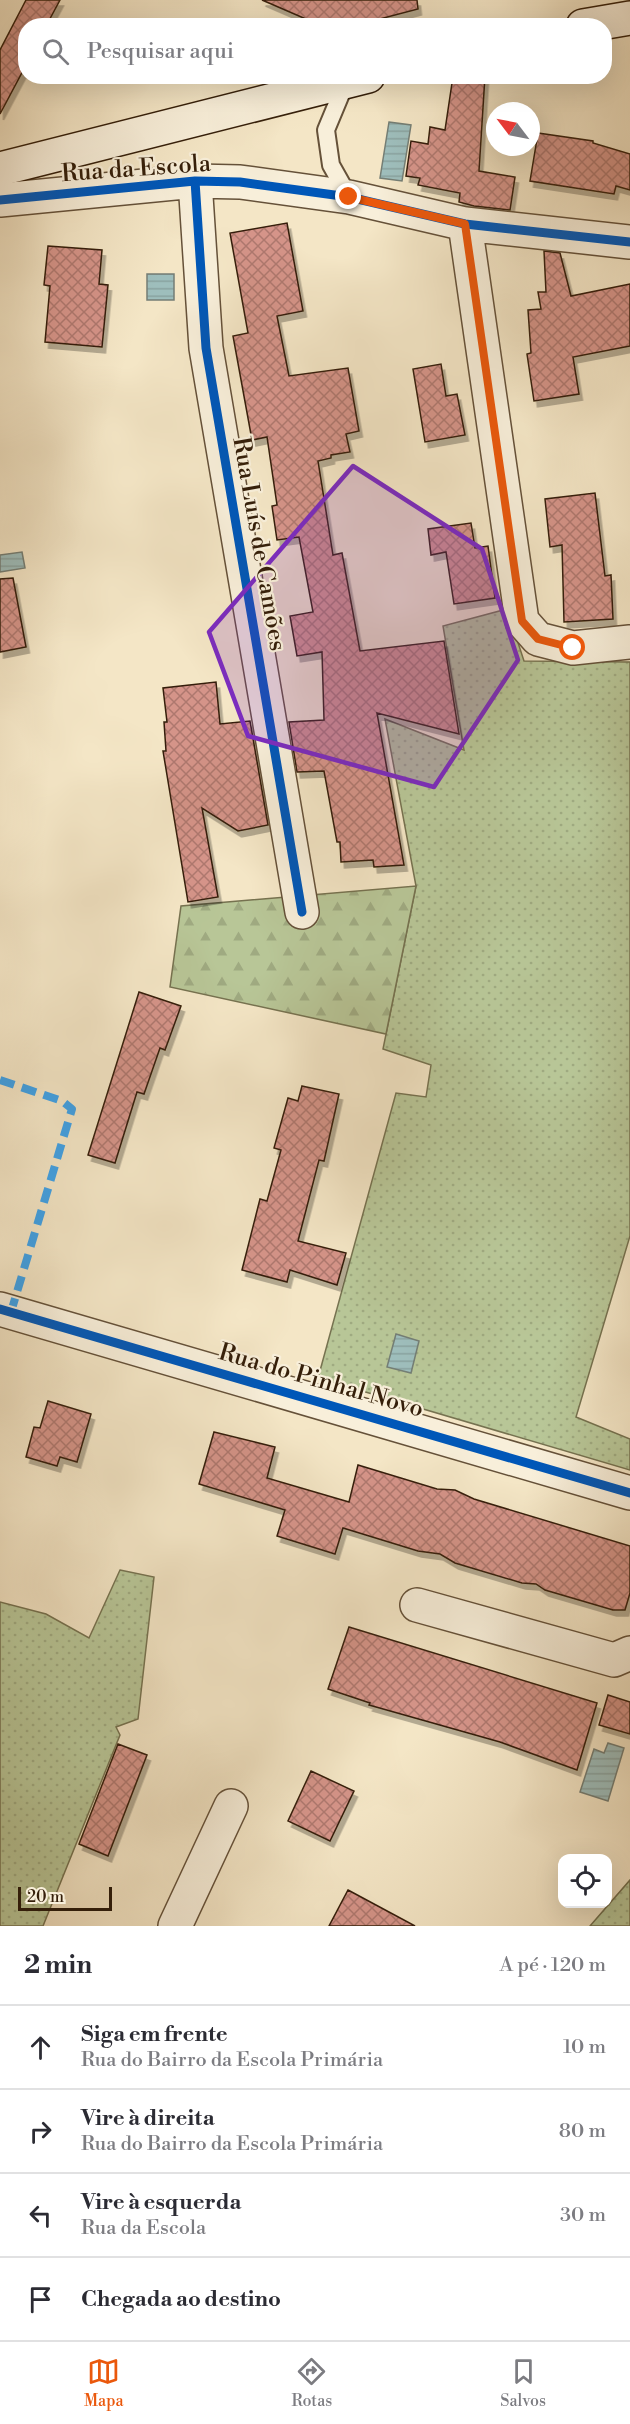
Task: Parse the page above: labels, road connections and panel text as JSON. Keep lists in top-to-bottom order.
{
  "streets": {
    "street": ["Rua da Escola", "Rua Luís de Camões", "Rua do Pinhal Novo"]
  },
  "crossings": [
    ["Rua da Escola", "Rua Luís de Camões"]
  ],
  "scale_bar": "20 m",
  "north": "top left",
  "page": {
    "search": "Pesquisar aqui",
    "scale": "20 m",
    "heading": ["2 min", "A pé · 120 m"],
    "list": [
      ["Siga em frente", "Rua do Bairro da Escola Primária", "10 m"],
      ["Vire à direita", "Rua do Bairro da Escola Primária", "80 m"],
      ["Vire à esquerda", "Rua da Escola", "30 m"],
      "Chegada ao destino"
    ],
    "nav": ["Mapa", "Rotas", "Salvos"]
  }
}
